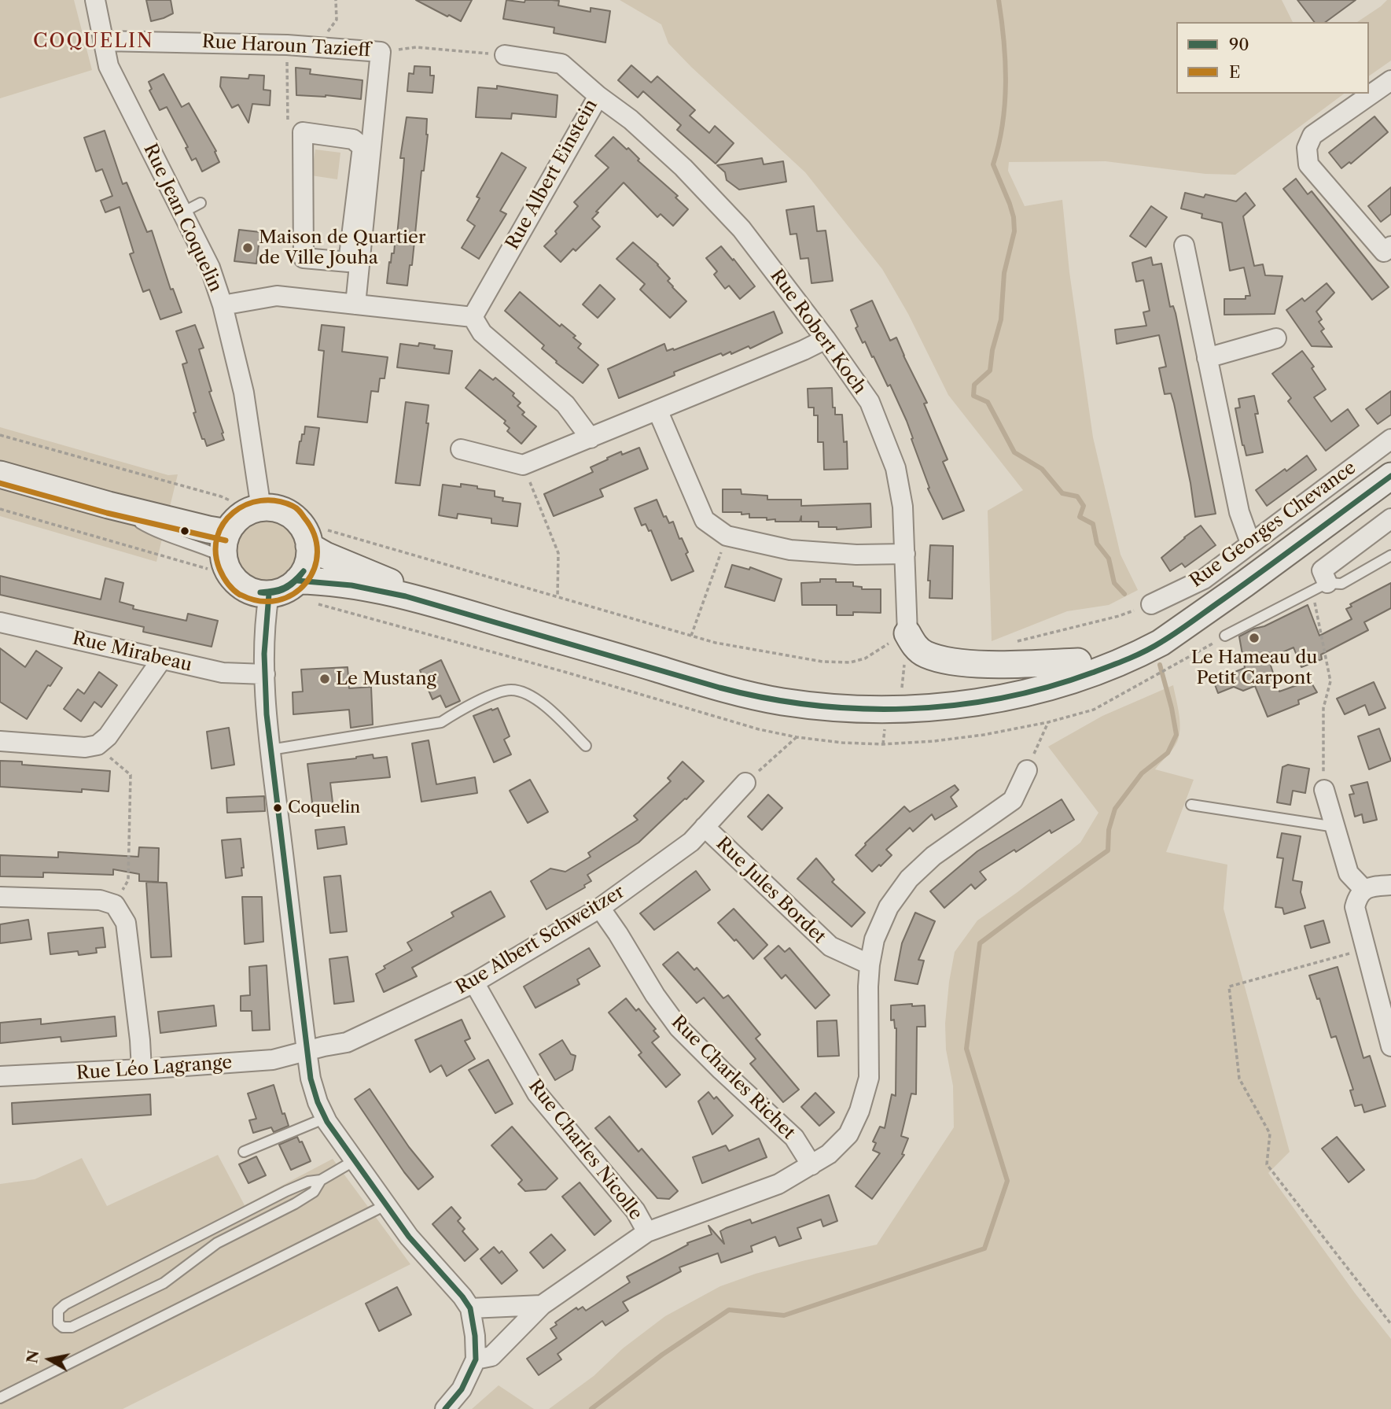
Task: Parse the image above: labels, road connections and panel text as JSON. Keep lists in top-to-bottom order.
{
  "streets": {
    "street": [
      "Rue Haroun Tazieff",
      "Rue Albert Einstein",
      "Rue Jean Coquelin",
      "Rue Robert Koch",
      "Rue Georges Chevance",
      "Rue Mirabeau",
      "Rue Jules Bordet",
      "Rue Albert Schweitzer",
      "Rue Léo Lagrange",
      "Rue Charles Richet",
      "Rue Charles Nicolle"
    ]
  },
  "crossings": [
    ["Rue Haroun Tazieff", "Rue Jean Coquelin"],
    ["Rue Albert Einstein", "Rue Robert Koch"],
    ["Rue Jules Bordet", "Rue Albert Schweitzer"],
    ["Rue Albert Schweitzer", "Rue Léo Lagrange"],
    ["Rue Albert Schweitzer", "Rue Charles Richet"],
    ["Rue Albert Schweitzer", "Rue Charles Nicolle"]
  ],
  "districts": ["COQUELIN"],
  "places": [
    "Maison de Quartier de Ville Jouha",
    "Le Hameau du Petit Carpont",
    "Le Mustang",
    "Coquelin"
  ],
  "lines": ["transit line 90", "transit line E"],
  "legend": ["90", "E"],
  "north": "left"
}
